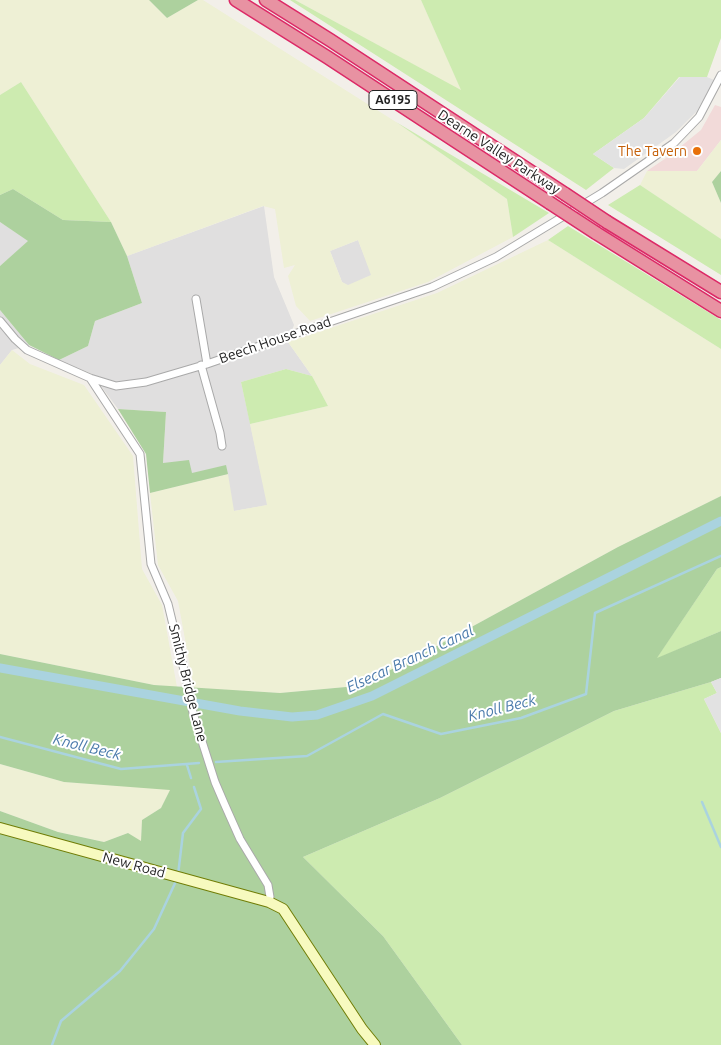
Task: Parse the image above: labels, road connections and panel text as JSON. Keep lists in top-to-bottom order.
{
  "streets": {
    "highway": ["A6195", "Dearne Valley Parkway"],
    "main road": ["New Road"],
    "street": ["Beech House Road", "Smithy Bridge Lane"]
  },
  "crossings": [
    ["Beech House Road", "Smithy Bridge Lane"],
    ["Smithy Bridge Lane", "New Road"]
  ],
  "water": ["Elsecar Branch Canal", "Knoll Beck"],
  "places": ["The Tavern"]
}
